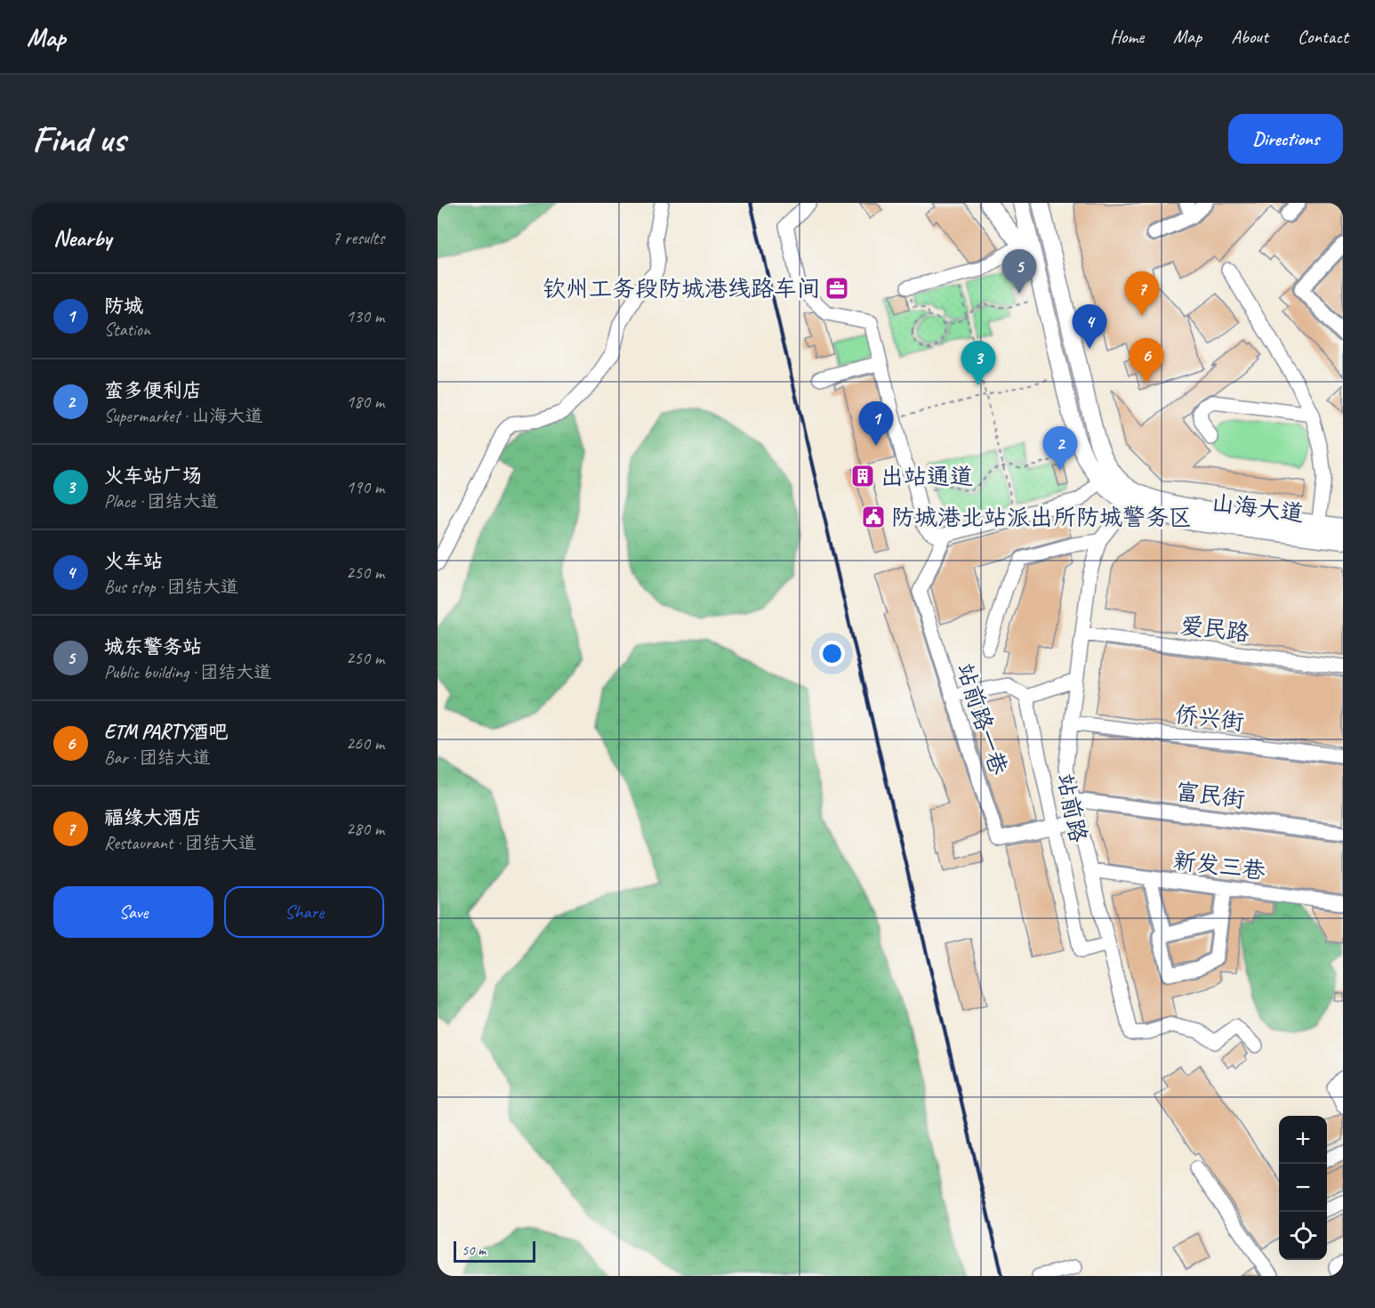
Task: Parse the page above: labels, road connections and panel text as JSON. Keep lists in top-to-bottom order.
{
  "streets": {
    "main road": ["山海大道"],
    "street": [
      "爱民路",
      "侨兴街",
      "站前路一巷",
      "富民街",
      "站前路",
      "新发三巷"
    ]
  },
  "crossings": [
    ["山海大道", "站前路"],
    ["爱民路", "站前路"],
    ["侨兴街", "站前路"],
    ["站前路一巷", "站前路"],
    ["富民街", "站前路"],
    ["站前路", "新发三巷"]
  ],
  "places": {
    "office": ["钦州工务段防城港线路车间"],
    "building": ["出站通道"],
    "public building": ["防城港北站派出所防城警务区"]
  },
  "scale_bar": "50 m",
  "page": {
    "header": "Map",
    "nav": [
      "Home",
      "Map",
      "About",
      "Contact"
    ],
    "buttons": [
      "Directions",
      ["Save", "Share"]
    ],
    "title": "Find us",
    "heading": ["Nearby", "7 results"],
    "pins": [
      "5",
      "7",
      "4",
      "6",
      "3",
      "1",
      "2"
    ],
    "list": [
      {
        "mark": "1",
        "name": "防城",
        "note": "Station",
        "value": "130 m"
      },
      {
        "mark": "2",
        "name": "蛮多便利店",
        "note": "Supermarket · 山海大道",
        "value": "180 m"
      },
      {
        "mark": "3",
        "name": "火车站广场",
        "note": "Place · 团结大道",
        "value": "190 m"
      },
      {
        "mark": "4",
        "name": "火车站",
        "note": "Bus stop · 团结大道",
        "value": "250 m"
      },
      {
        "mark": "5",
        "name": "城东警务站",
        "note": "Public building · 团结大道",
        "value": "250 m"
      },
      {
        "mark": "6",
        "name": "ETM PARTY酒吧",
        "note": "Bar · 团结大道",
        "value": "260 m"
      },
      {
        "mark": "7",
        "name": "福缘大酒店",
        "note": "Restaurant · 团结大道",
        "value": "280 m"
      }
    ],
    "map_buttons": ["+", "−"],
    "scale": "50 m"
  }
}
